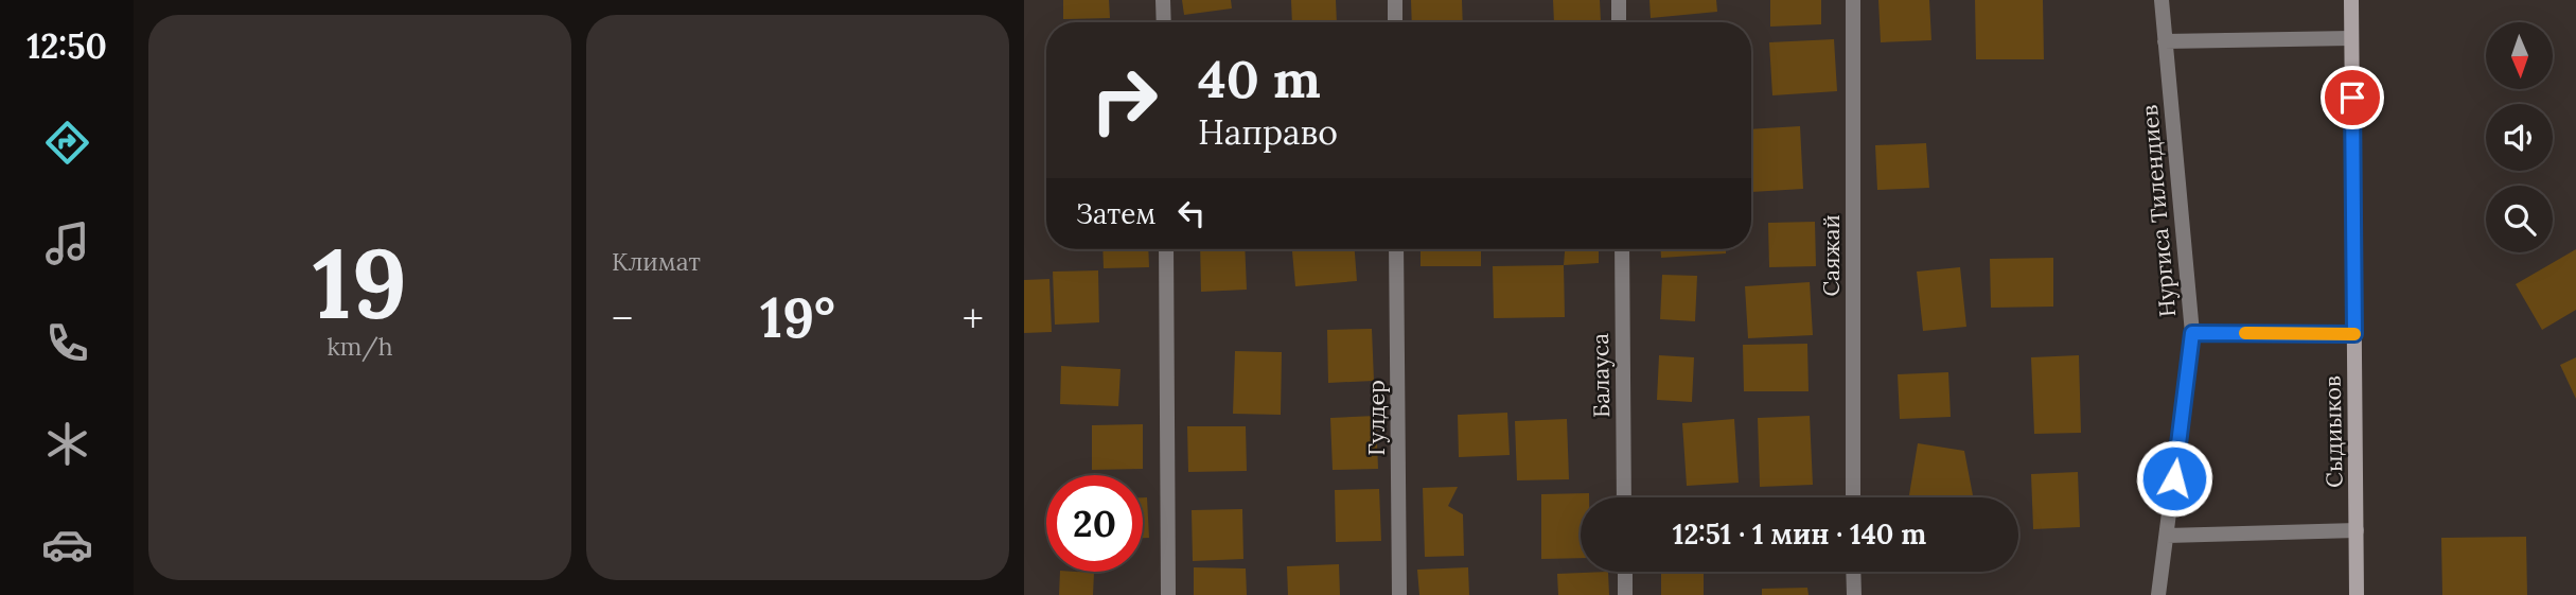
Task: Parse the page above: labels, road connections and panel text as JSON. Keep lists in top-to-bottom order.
{
  "streets": {
    "street": [
      "Нургиса Тилендиев",
      "Саяжай",
      "Балауса",
      "Гулдер",
      "Сыдиыков"
    ]
  },
  "north": "bottom",
  "page": {
    "tabs": "12:50",
    "tile": [
      ["19", "km/h"],
      "Климат"
    ],
    "turn": ["40 m", "Направо"],
    "then": "Затем",
    "heat": ["−", "19°", "+"],
    "limit": "20",
    "trip": "12:51 · 1 мин · 140 m"
  }
}
